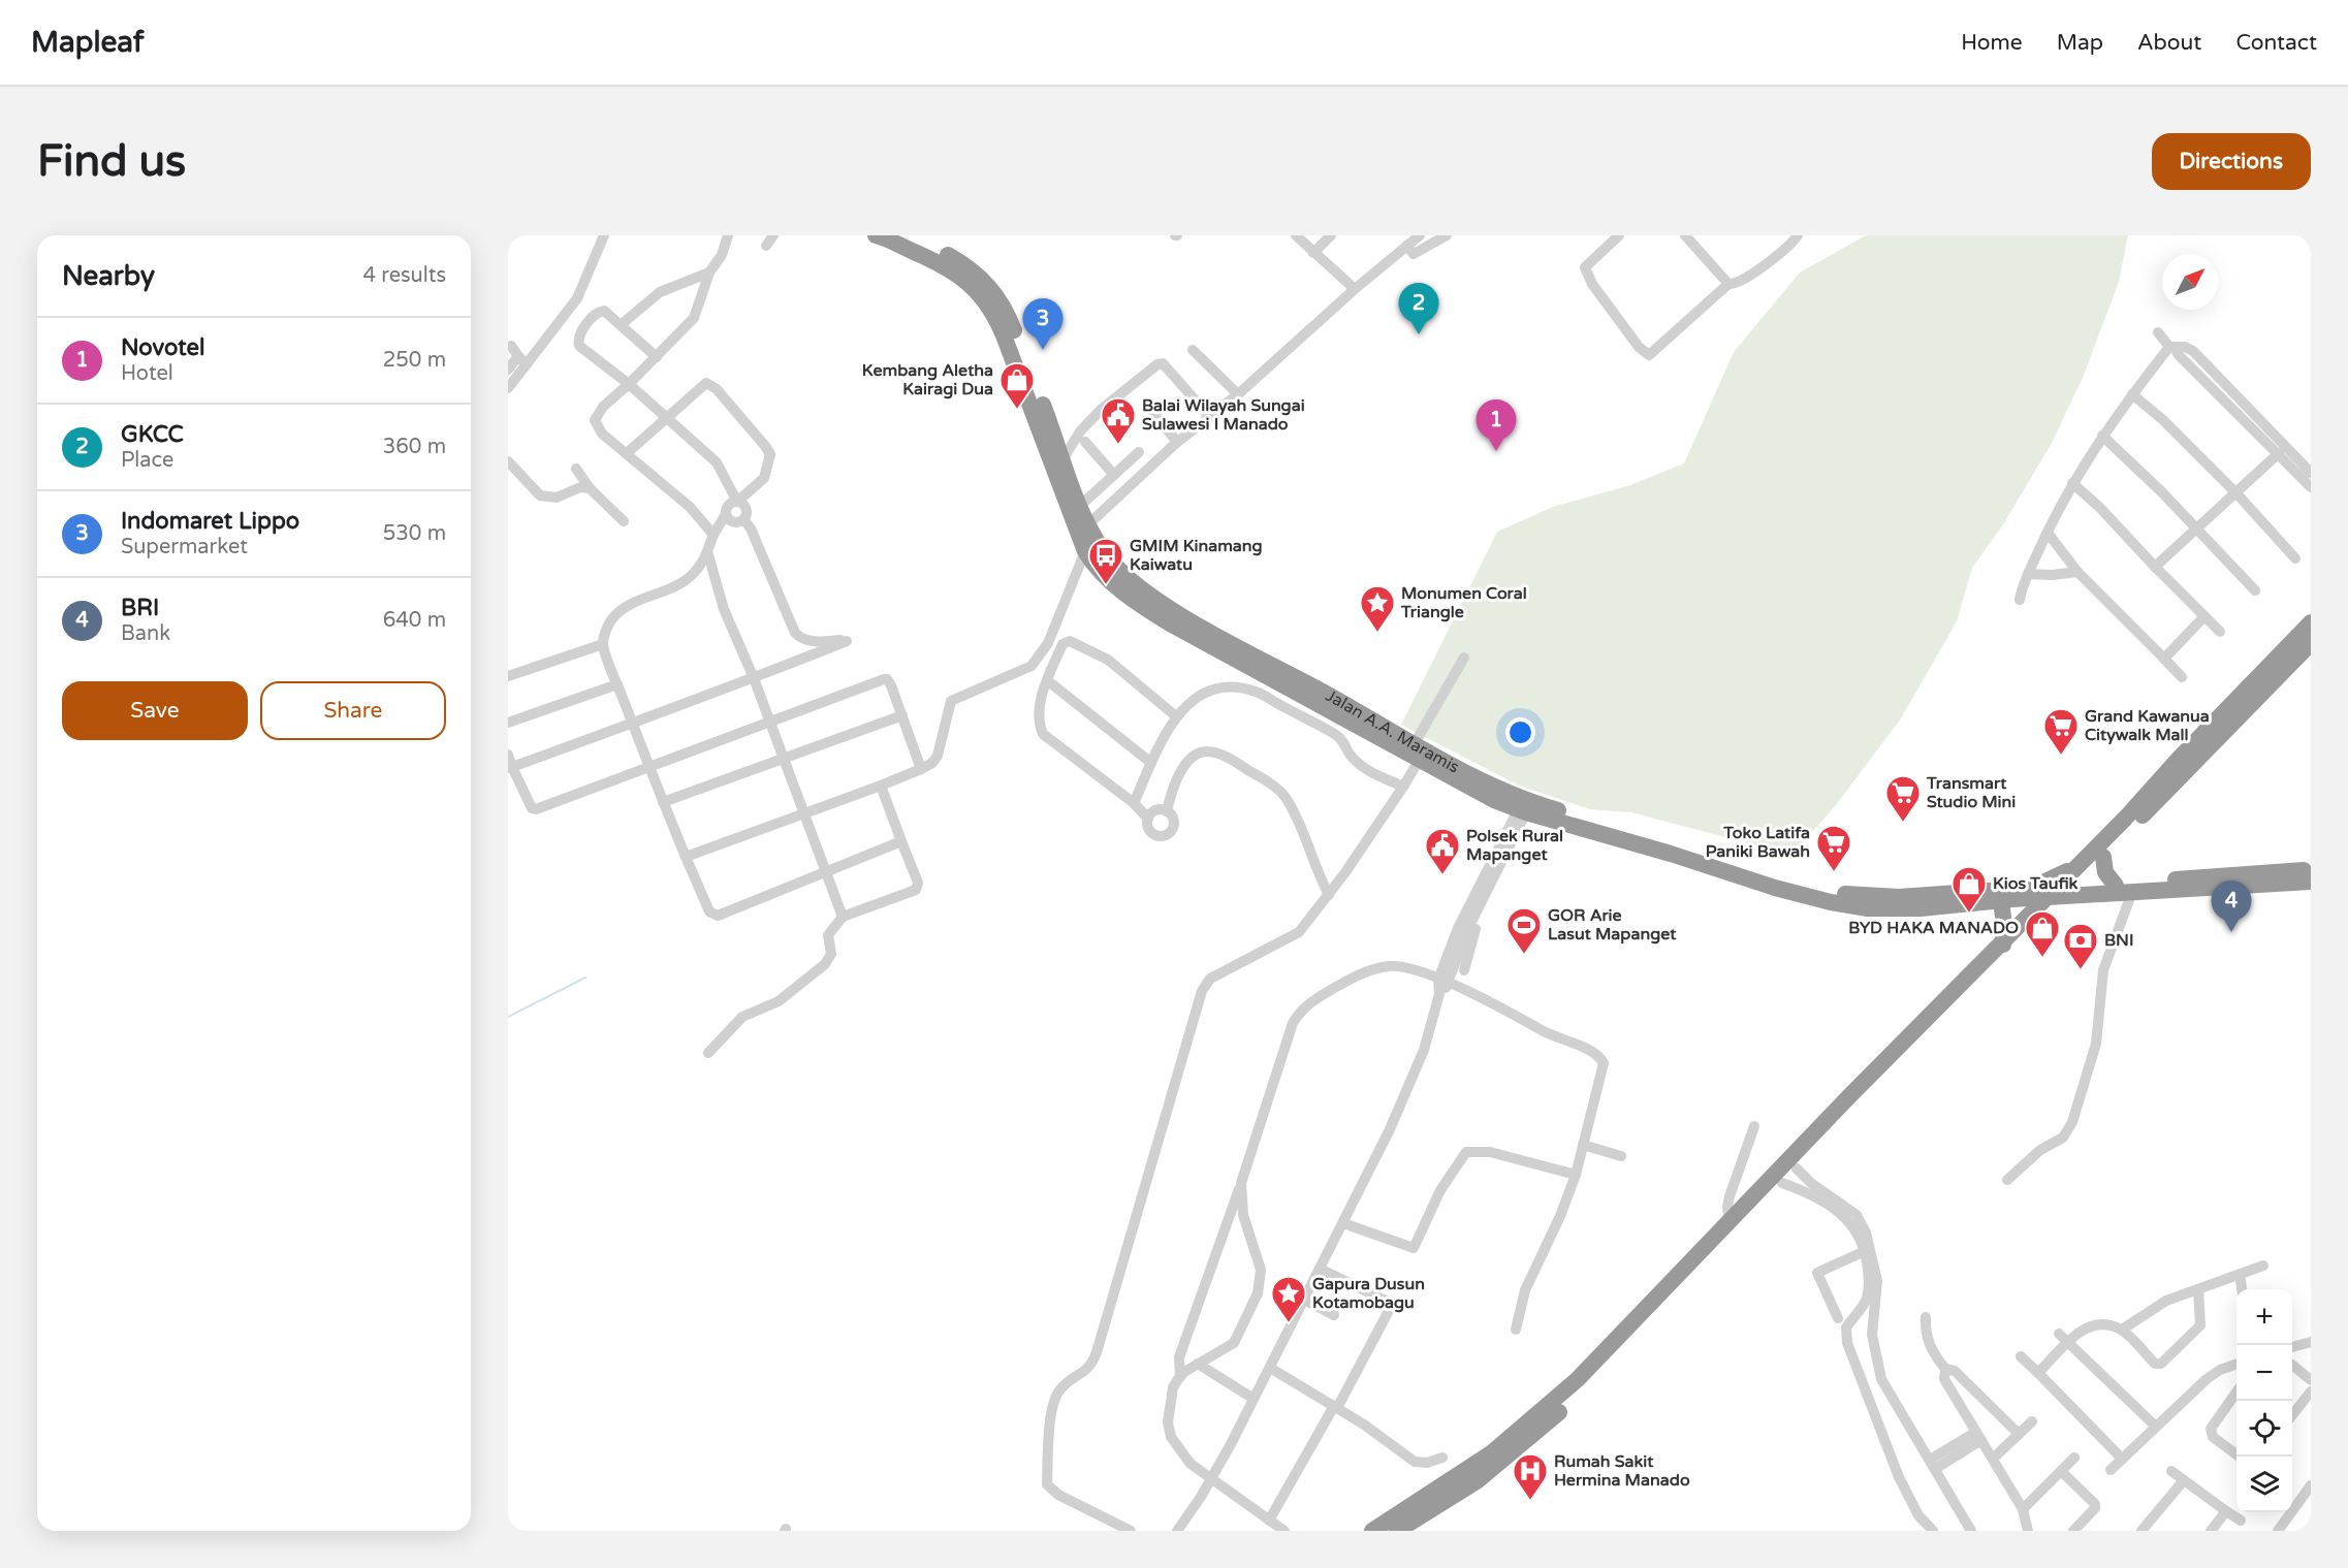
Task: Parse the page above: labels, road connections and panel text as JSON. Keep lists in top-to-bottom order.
{
  "streets": {
    "highway": ["Jalan A.A. Maramis"]
  },
  "places": {
    "shop": ["Kembang Aletha Kairagi Dua", "Kios Taufik", "BYD HAKA MANADO"],
    "public building": ["Balai Wilayah Sungai Sulawesi I Manado", "Polsek Rural Mapanget"],
    "bus stop": ["GMIM Kinamang Kaiwatu"],
    "place": ["Monumen Coral Triangle", "Gapura Dusun Kotamobagu"],
    "supermarket": ["Grand Kawanua Citywalk Mall", "Transmart Studio Mini", "Toko Latifa Paniki Bawah"],
    "sports": ["GOR Arie Lasut Mapanget"],
    "bank": ["BNI"],
    "hospital": ["Rumah Sakit Hermina Manado"]
  },
  "north": "top right",
  "page": {
    "header": "Mapleaf",
    "nav": [
      "Home",
      "Map",
      "About",
      "Contact"
    ],
    "buttons": [
      "Directions",
      ["Save", "Share"]
    ],
    "title": "Find us",
    "heading": ["Nearby", "4 results"],
    "pins": [
      "2",
      "3",
      "1",
      "4"
    ],
    "list": [
      {
        "mark": "1",
        "name": "Novotel",
        "note": "Hotel",
        "value": "250 m"
      },
      {
        "mark": "2",
        "name": "GKCC",
        "note": "Place",
        "value": "360 m"
      },
      {
        "mark": "3",
        "name": "Indomaret Lippo",
        "note": "Supermarket",
        "value": "530 m"
      },
      {
        "mark": "4",
        "name": "BRI",
        "note": "Bank",
        "value": "640 m"
      }
    ],
    "map_buttons": ["+", "−"]
  }
}
